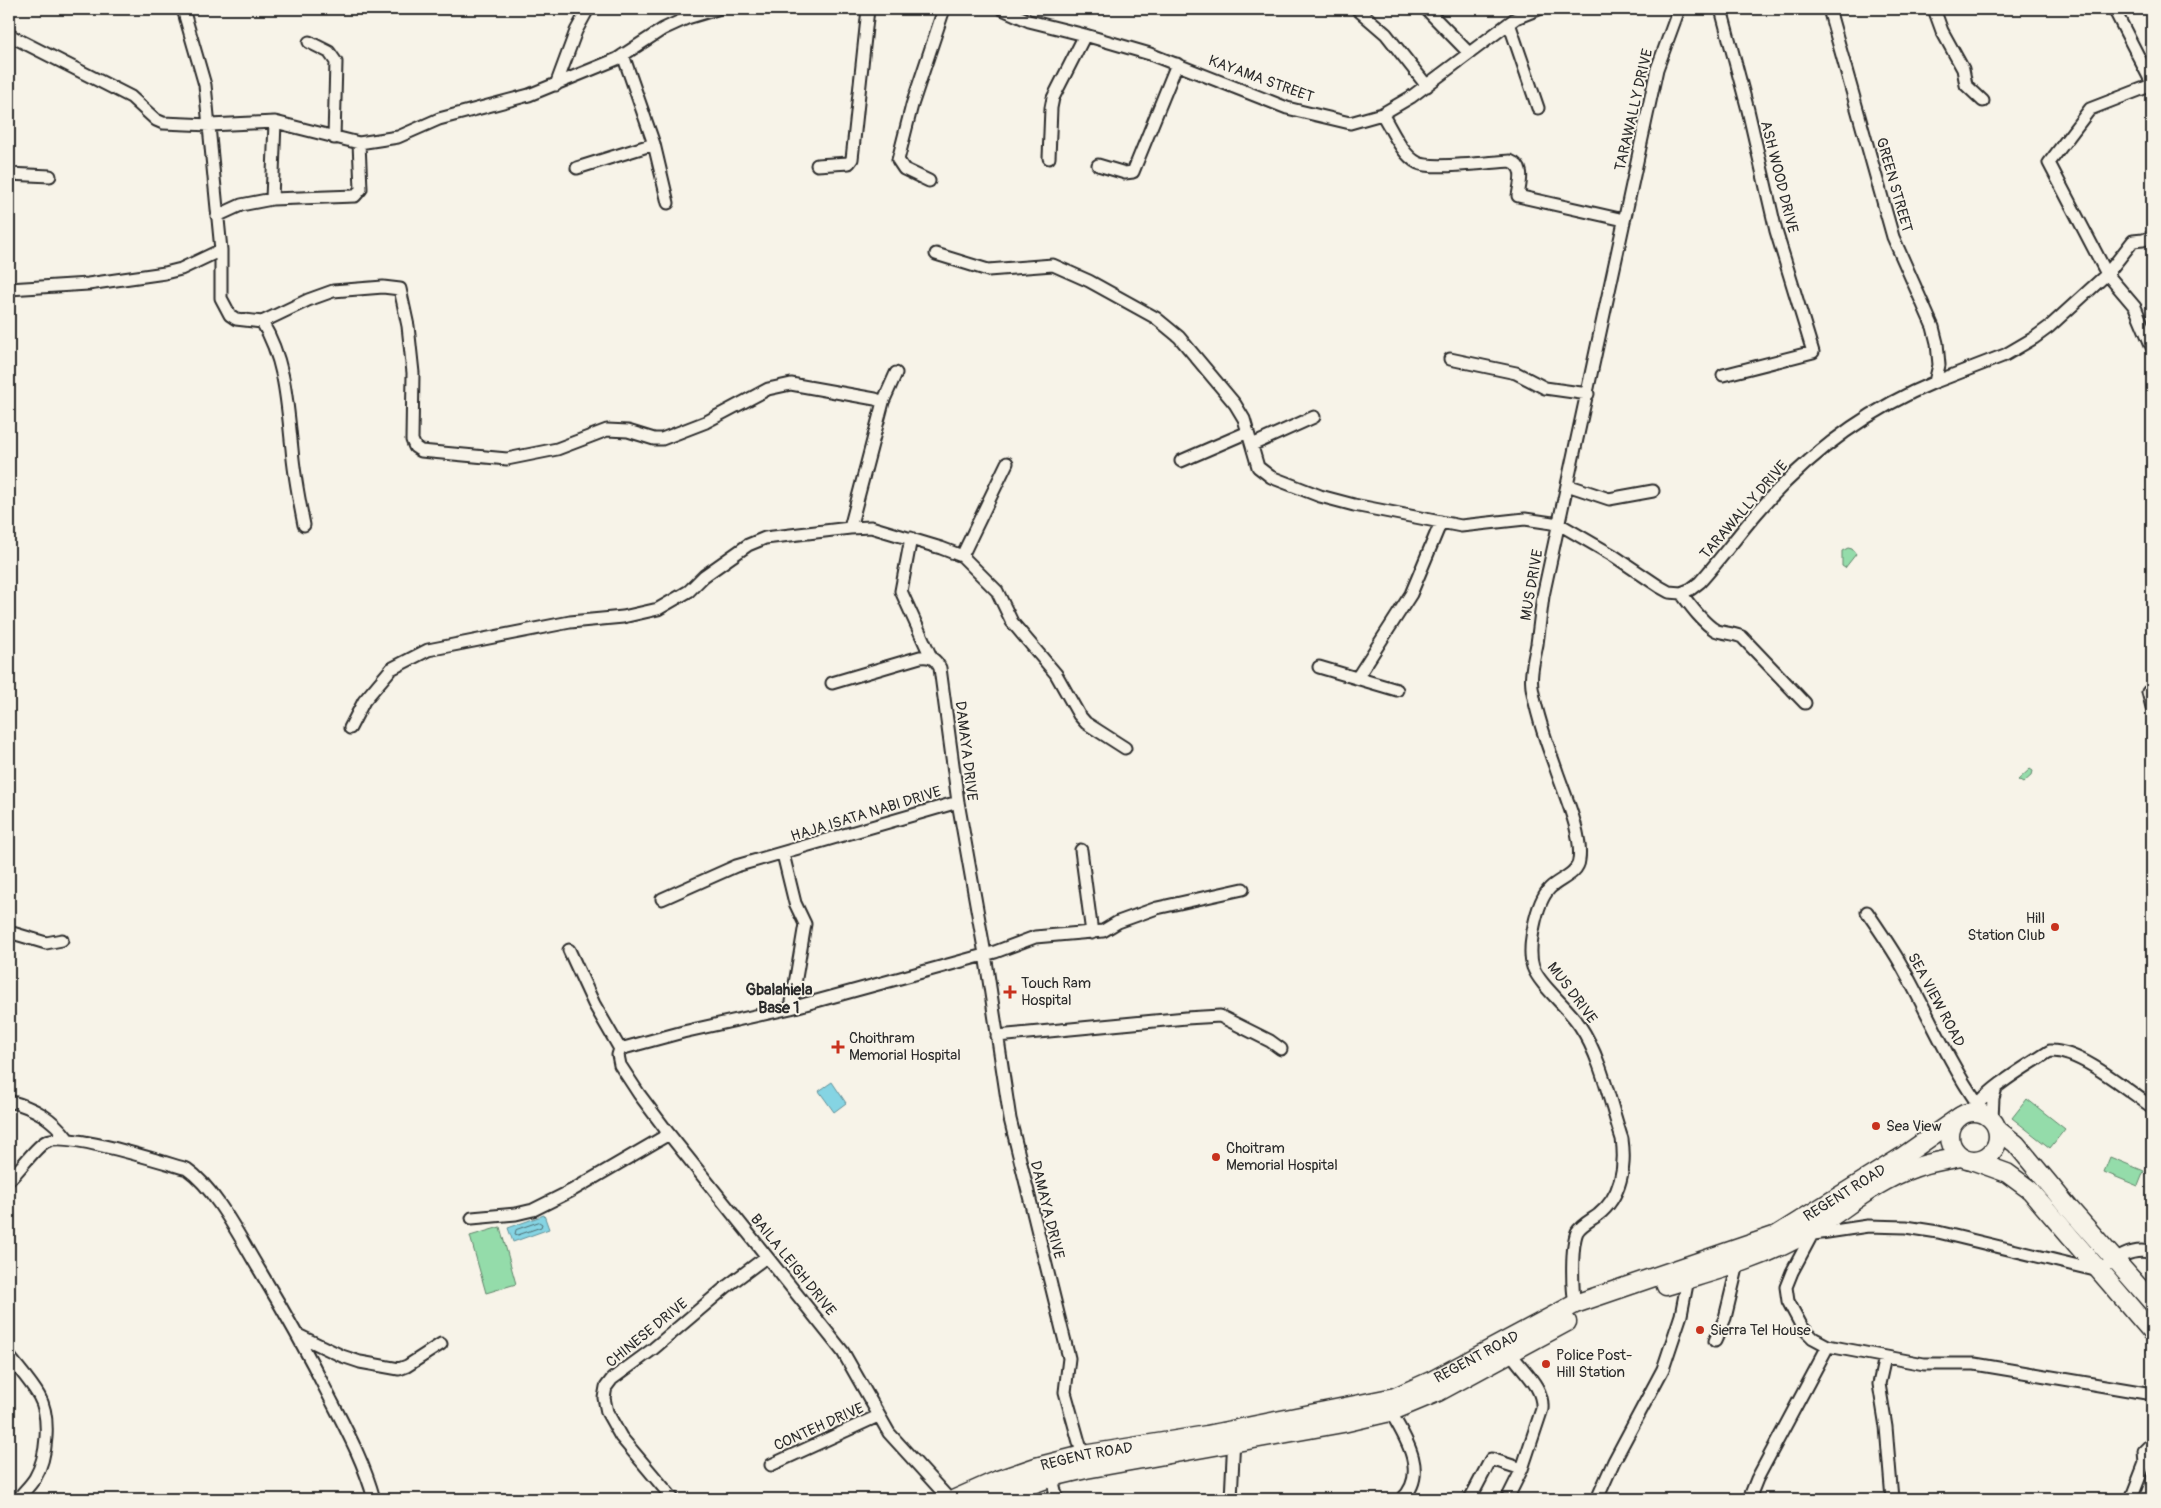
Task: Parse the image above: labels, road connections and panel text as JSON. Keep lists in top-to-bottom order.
{
  "streets": {
    "main road": ["REGENT ROAD"],
    "street": [
      "KAYAMA STREET",
      "TARAWALLY DRIVE",
      "ASH WOOD DRIVE",
      "GREEN STREET",
      "MUS DRIVE",
      "DAMAYA DRIVE",
      "HAJA ISATA NABI DRIVE",
      "SEA VIEW ROAD",
      "BAILA LEIGH DRIVE",
      "CHINESE DRIVE",
      "CONTEH DRIVE"
    ]
  },
  "crossings": [
    ["TARAWALLY DRIVE", "GREEN STREET"],
    ["TARAWALLY DRIVE", "MUS DRIVE"],
    ["MUS DRIVE", "REGENT ROAD"],
    ["DAMAYA DRIVE", "HAJA ISATA NABI DRIVE"],
    ["DAMAYA DRIVE", "REGENT ROAD"],
    ["SEA VIEW ROAD", "REGENT ROAD"],
    ["BAILA LEIGH DRIVE", "CHINESE DRIVE"],
    ["BAILA LEIGH DRIVE", "CONTEH DRIVE"]
  ],
  "districts": ["Gbalahiela Base 1"],
  "places": {
    "other": [
      "Hill Station Club",
      "Sea View",
      "Choitram Memorial Hospital",
      "Sierra Tel House",
      "Police Post- Hill Station"
    ],
    "health": ["Touch Ram Hospital", "Choithram Memorial Hospital"]
  }
}
